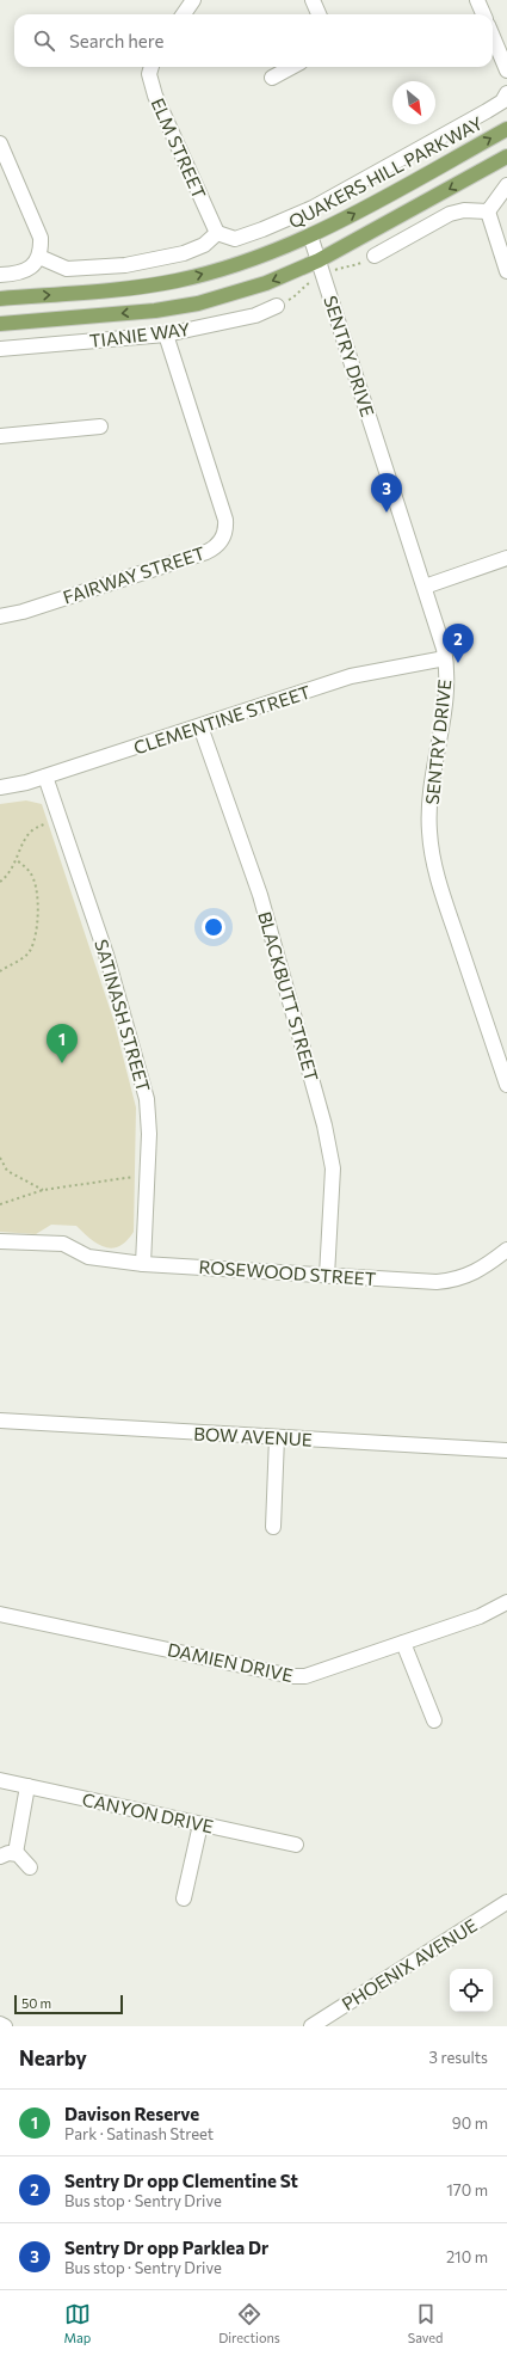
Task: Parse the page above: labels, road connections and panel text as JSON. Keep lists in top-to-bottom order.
{
  "streets": {
    "main road": ["QUAKERS HILL PARKWAY"],
    "street": [
      "ELM STREET",
      "TIANIE WAY",
      "SENTRY DRIVE",
      "FAIRWAY STREET",
      "CLEMENTINE STREET",
      "BLACKBUTT STREET",
      "SATINASH STREET",
      "ROSEWOOD STREET",
      "BOW AVENUE",
      "DAMIEN DRIVE",
      "CANYON DRIVE",
      "PHOENIX AVENUE"
    ]
  },
  "crossings": [
    ["QUAKERS HILL PARKWAY", "SENTRY DRIVE"],
    ["TIANIE WAY", "FAIRWAY STREET"],
    ["SENTRY DRIVE", "CLEMENTINE STREET"],
    ["CLEMENTINE STREET", "BLACKBUTT STREET"],
    ["CLEMENTINE STREET", "SATINASH STREET"],
    ["BLACKBUTT STREET", "ROSEWOOD STREET"],
    ["SATINASH STREET", "ROSEWOOD STREET"]
  ],
  "scale_bar": "50 m",
  "north": "bottom right",
  "page": {
    "search": "Search here",
    "pins": ["3", "2", "1"],
    "scale": "50 m",
    "heading": ["Nearby", "3 results"],
    "list": [
      {
        "mark": "1",
        "name": "Davison Reserve",
        "note": "Park · Satinash Street",
        "value": "90 m"
      },
      {
        "mark": "2",
        "name": "Sentry Dr opp Clementine St",
        "note": "Bus stop · Sentry Drive",
        "value": "170 m"
      },
      {
        "mark": "3",
        "name": "Sentry Dr opp Parklea Dr",
        "note": "Bus stop · Sentry Drive",
        "value": "210 m"
      }
    ],
    "nav": ["Map", "Directions", "Saved"]
  }
}
